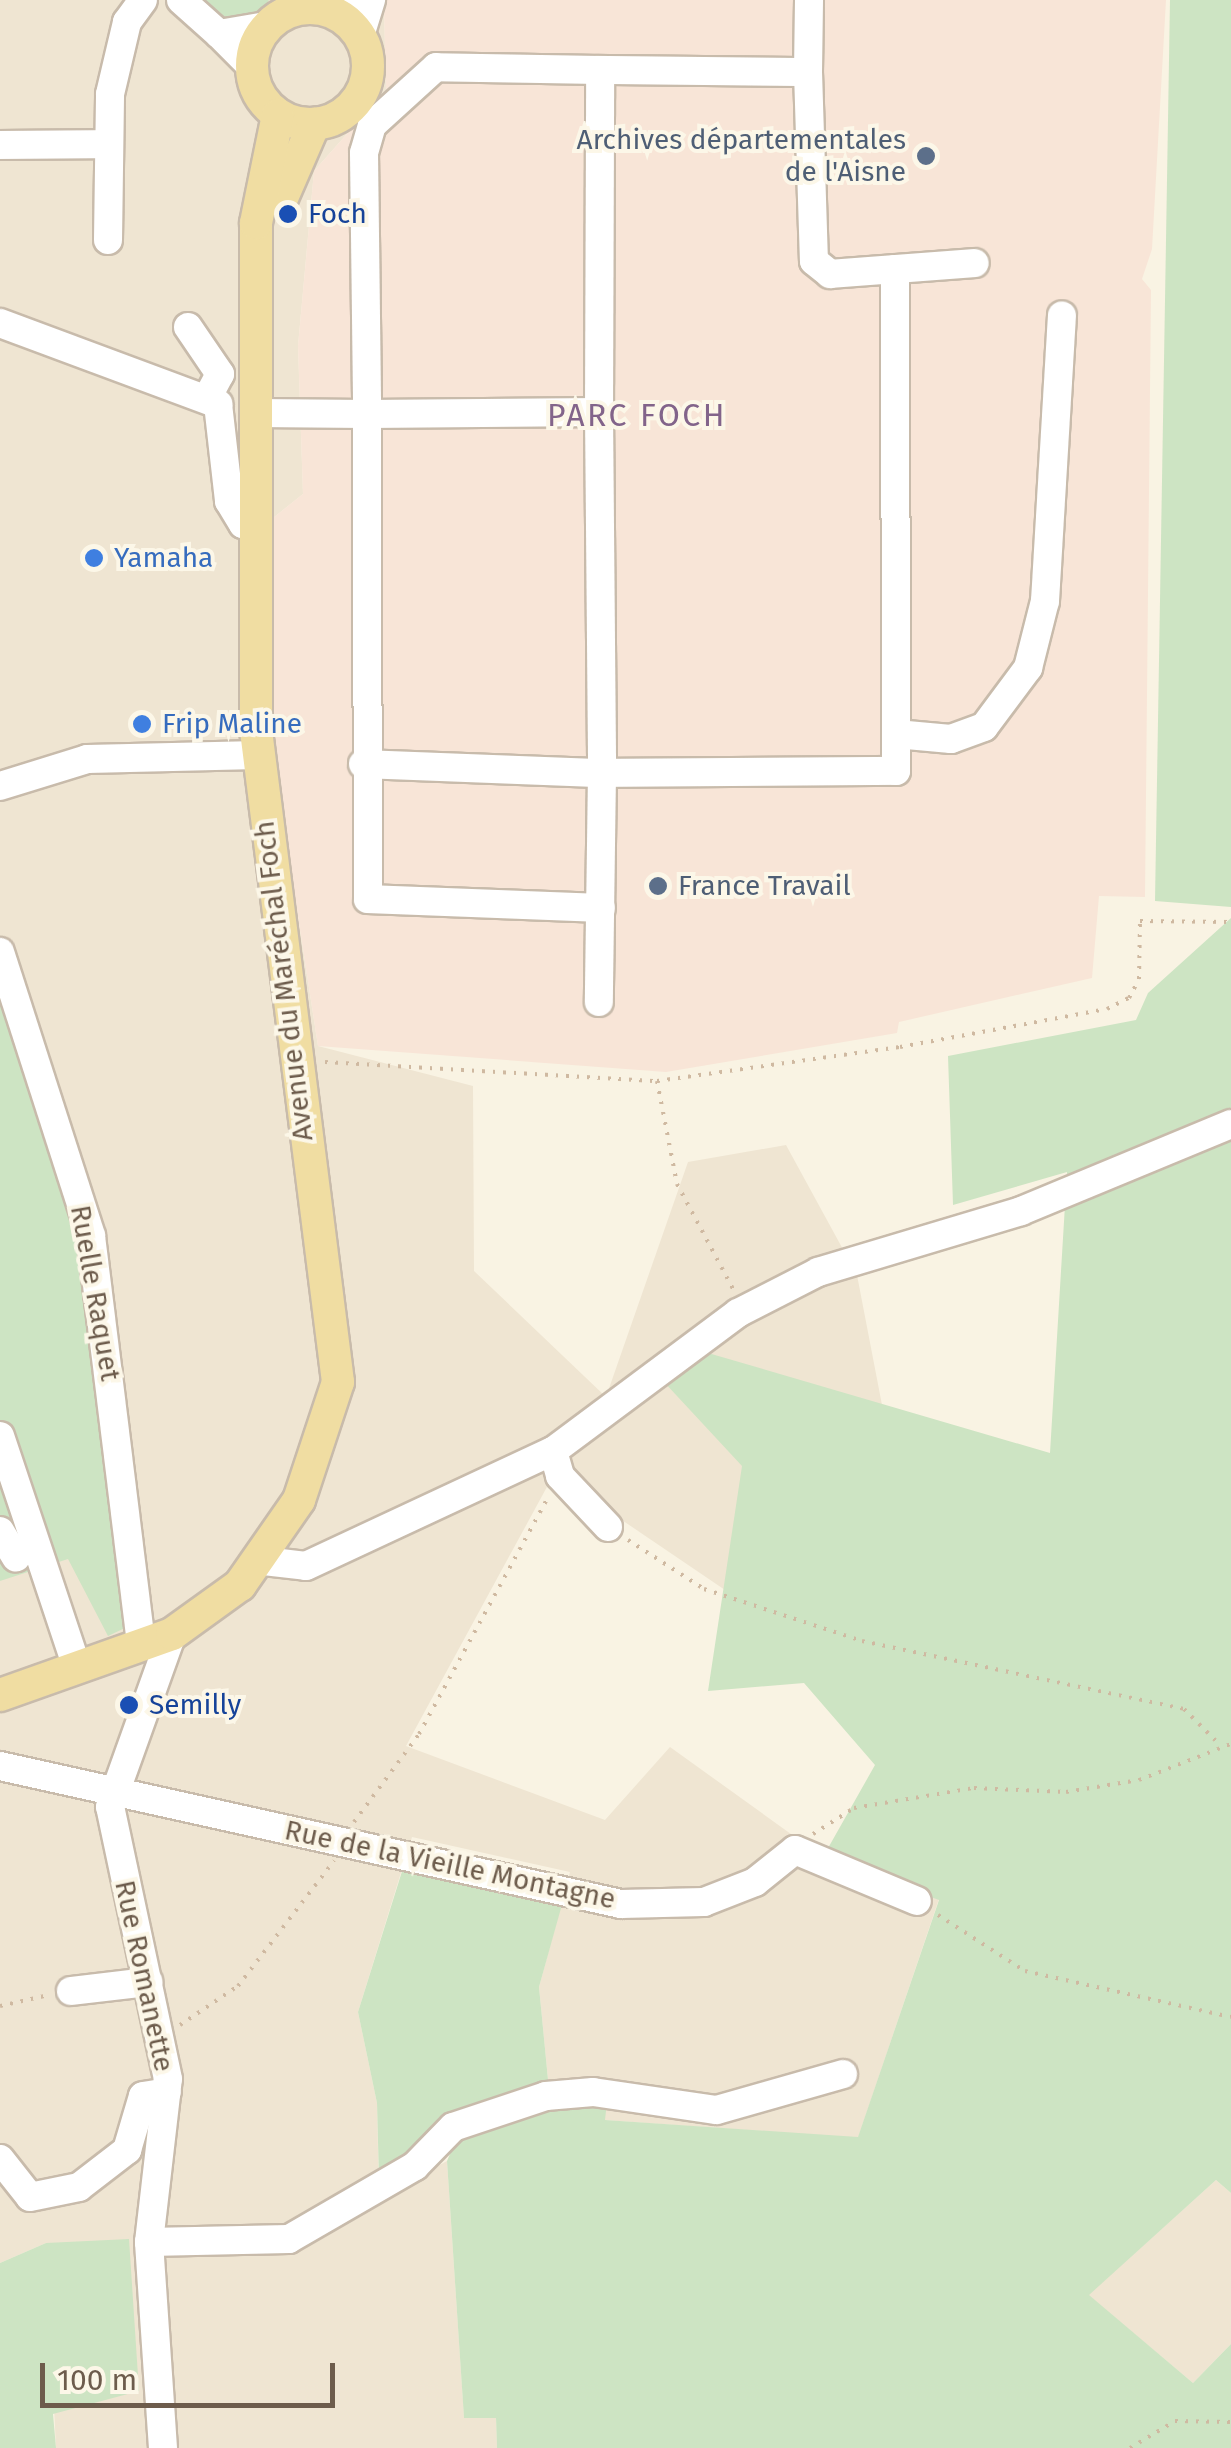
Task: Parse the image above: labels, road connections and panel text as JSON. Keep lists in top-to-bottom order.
{
  "streets": {
    "main road": ["Avenue du Maréchal Foch"],
    "street": ["Ruelle Raquet", "Rue de la Vieille Montagne", "Rue Romanette"]
  },
  "crossings": [
    ["Avenue du Maréchal Foch", "Ruelle Raquet"],
    ["Avenue du Maréchal Foch", "Rue Romanette"],
    ["Ruelle Raquet", "Rue Romanette"],
    ["Rue de la Vieille Montagne", "Rue Romanette"]
  ],
  "districts": ["PARC FOCH"],
  "places": [
    "Archives départementales de l'Aisne",
    "Foch",
    "Yamaha",
    "Frip Maline",
    "France Travail",
    "Semilly"
  ],
  "scale_bar": "100 m"
}
